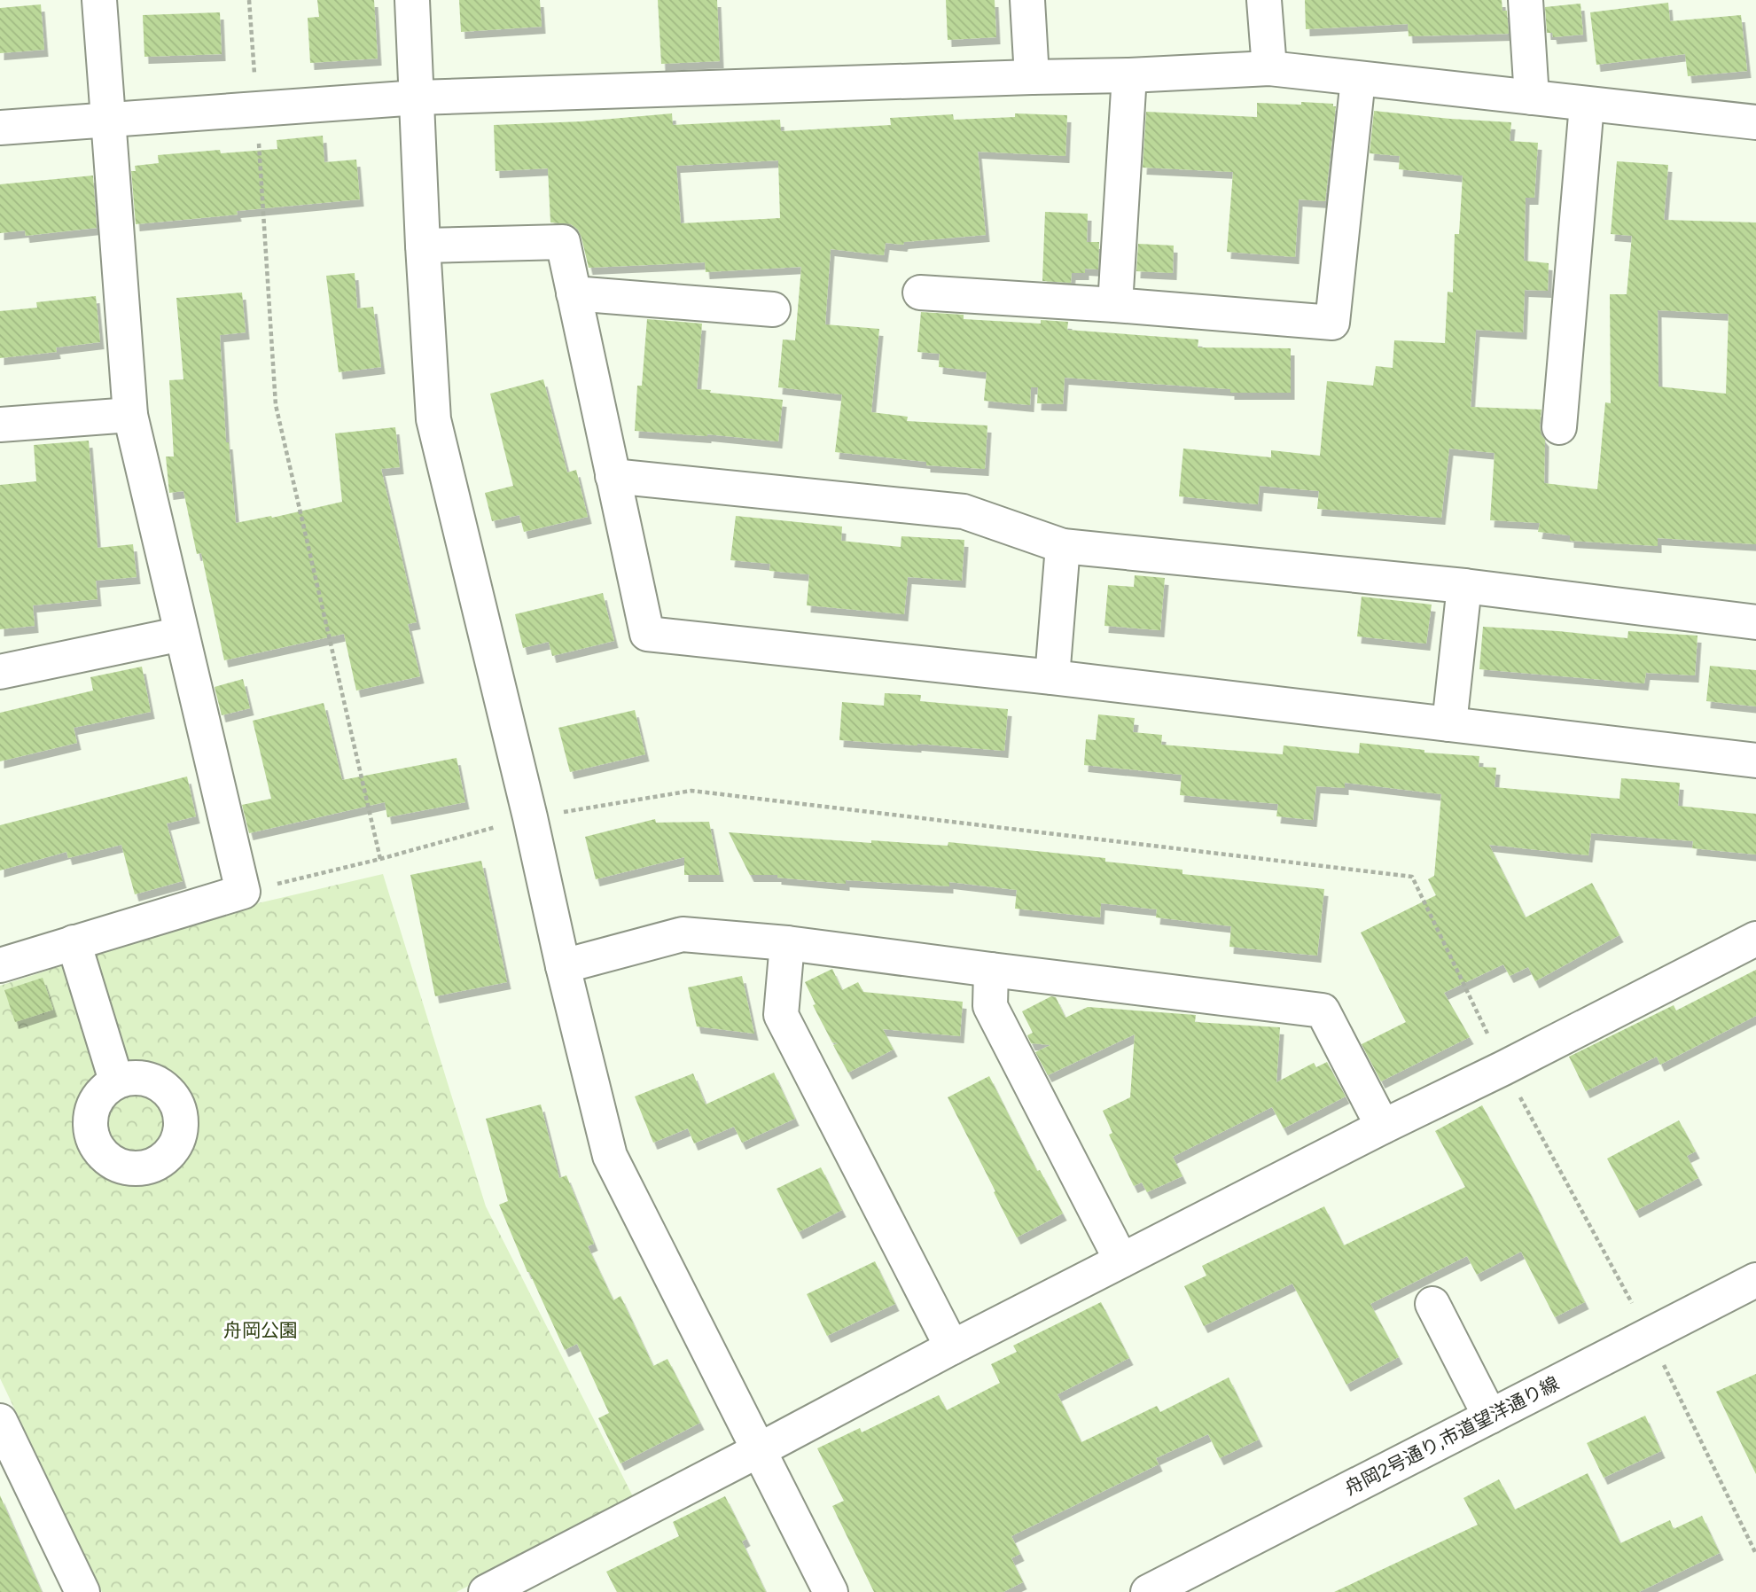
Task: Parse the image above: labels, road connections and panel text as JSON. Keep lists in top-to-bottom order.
{
  "streets": {
    "street": ["舟岡2号通り,市道望洋通り線"]
  },
  "parks": ["舟岡公園"]
}
